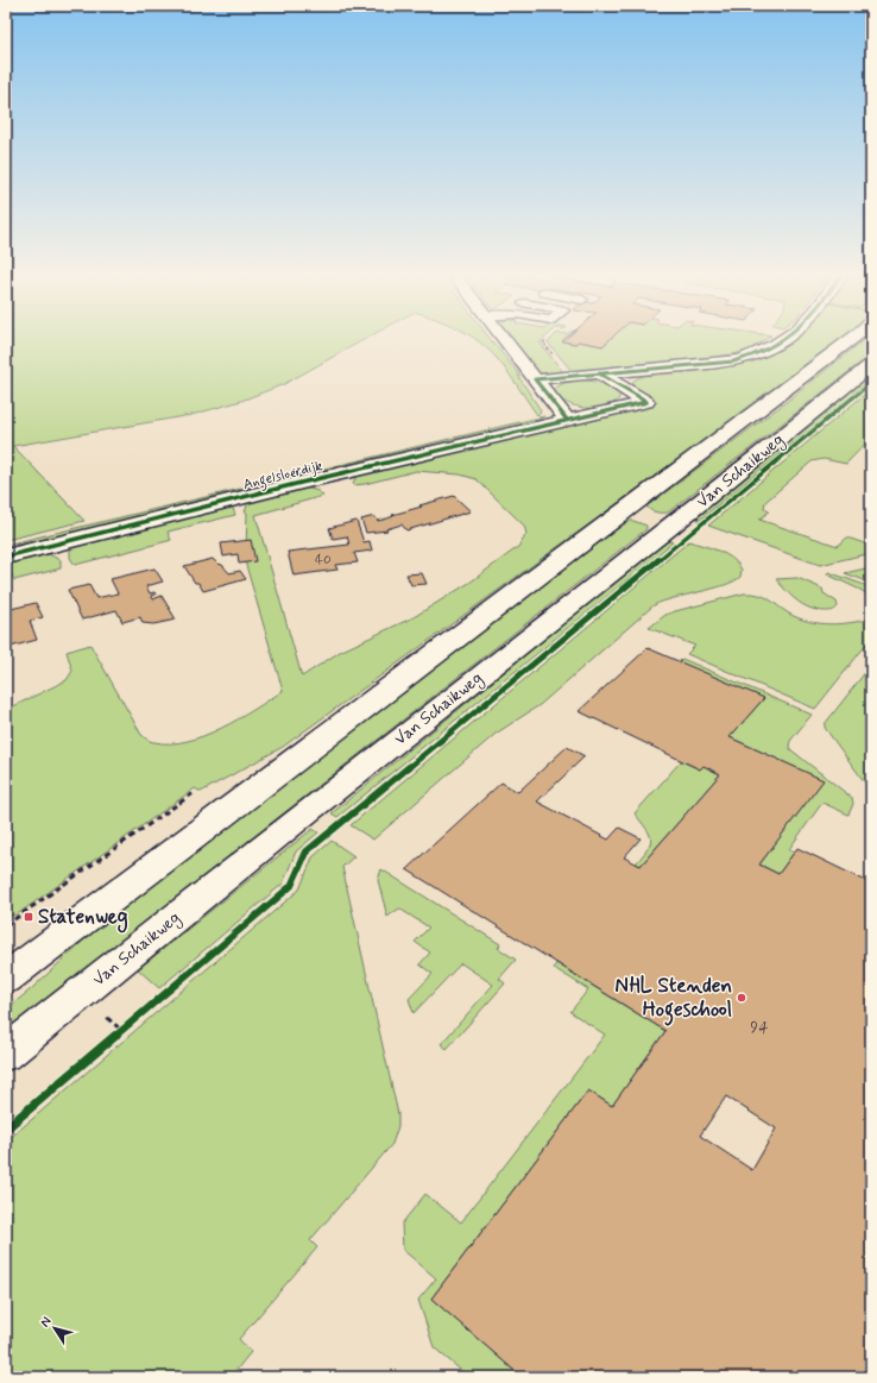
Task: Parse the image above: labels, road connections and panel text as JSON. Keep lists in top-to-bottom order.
{
  "streets": {
    "street": ["Van Schaikweg", "Angelsloërdijk"]
  },
  "places": {
    "transit": ["Statenweg"],
    "other": ["NHL Stenden Hogeschool"]
  },
  "house_numbers": ["40", "94"],
  "north": "top left"
}
